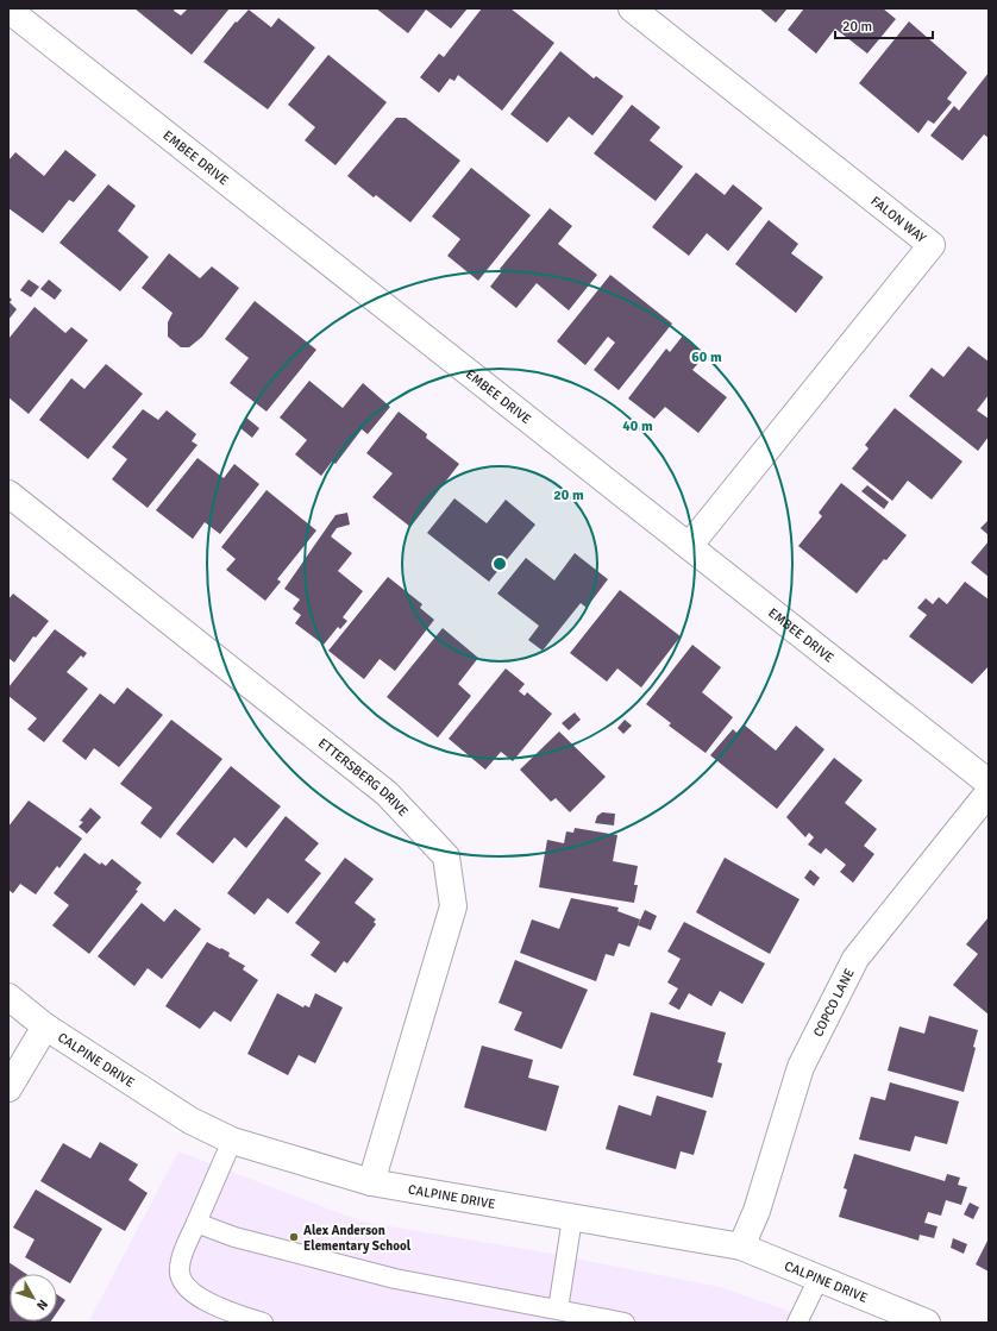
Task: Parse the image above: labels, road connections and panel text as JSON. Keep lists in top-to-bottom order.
{
  "streets": {
    "street": [
      "EMBEE DRIVE",
      "FALON WAY",
      "ETTERSBERG DRIVE",
      "COPCO LANE",
      "CALPINE DRIVE"
    ]
  },
  "crossings": [
    ["EMBEE DRIVE", "FALON WAY"],
    ["ETTERSBERG DRIVE", "CALPINE DRIVE"],
    ["COPCO LANE", "CALPINE DRIVE"]
  ],
  "places": ["Alex Anderson Elementary School"],
  "scale_bar": "20 m",
  "north": "bottom right",
  "rings": ["60 m", "40 m", "20 m"]
}
